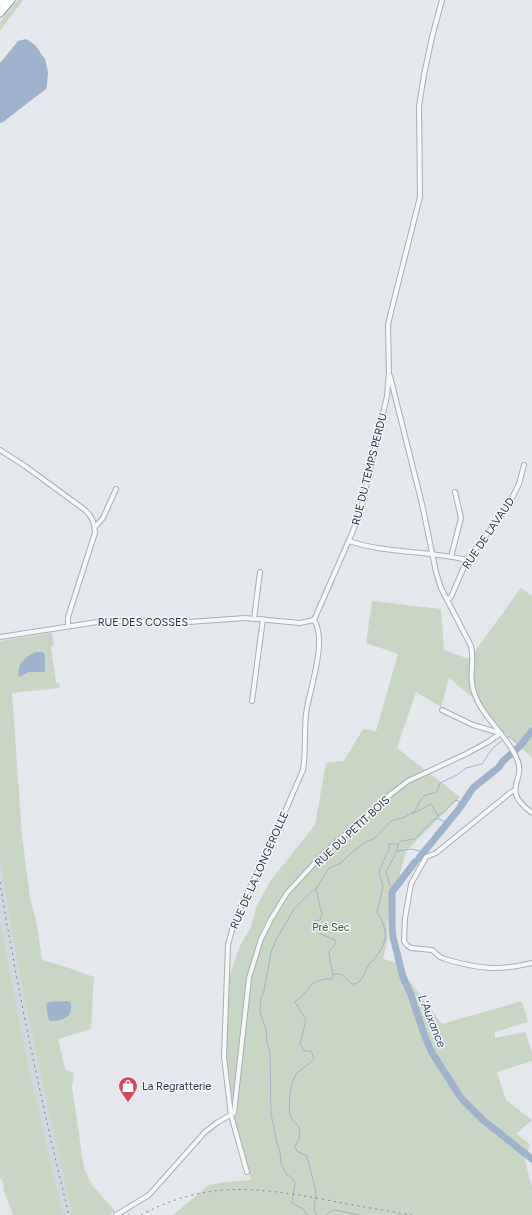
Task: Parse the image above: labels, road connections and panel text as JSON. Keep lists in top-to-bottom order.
{
  "streets": {
    "street": [
      "RUE DU TEMPS PERDU",
      "RUE DE LAVAUD",
      "RUE DES COSSES",
      "RUE DU PETIT BOIS",
      "RUE DE LA LONGEROLLE"
    ]
  },
  "crossings": [
    ["RUE DU TEMPS PERDU", "RUE DES COSSES"],
    ["RUE DU TEMPS PERDU", "RUE DE LA LONGEROLLE"],
    ["RUE DES COSSES", "RUE DE LA LONGEROLLE"],
    ["RUE DU PETIT BOIS", "RUE DE LA LONGEROLLE"]
  ],
  "water": ["L’Auxance"],
  "parks": ["Pré Sec"],
  "places": {
    "shop": ["La Regratterie"]
  }
}
